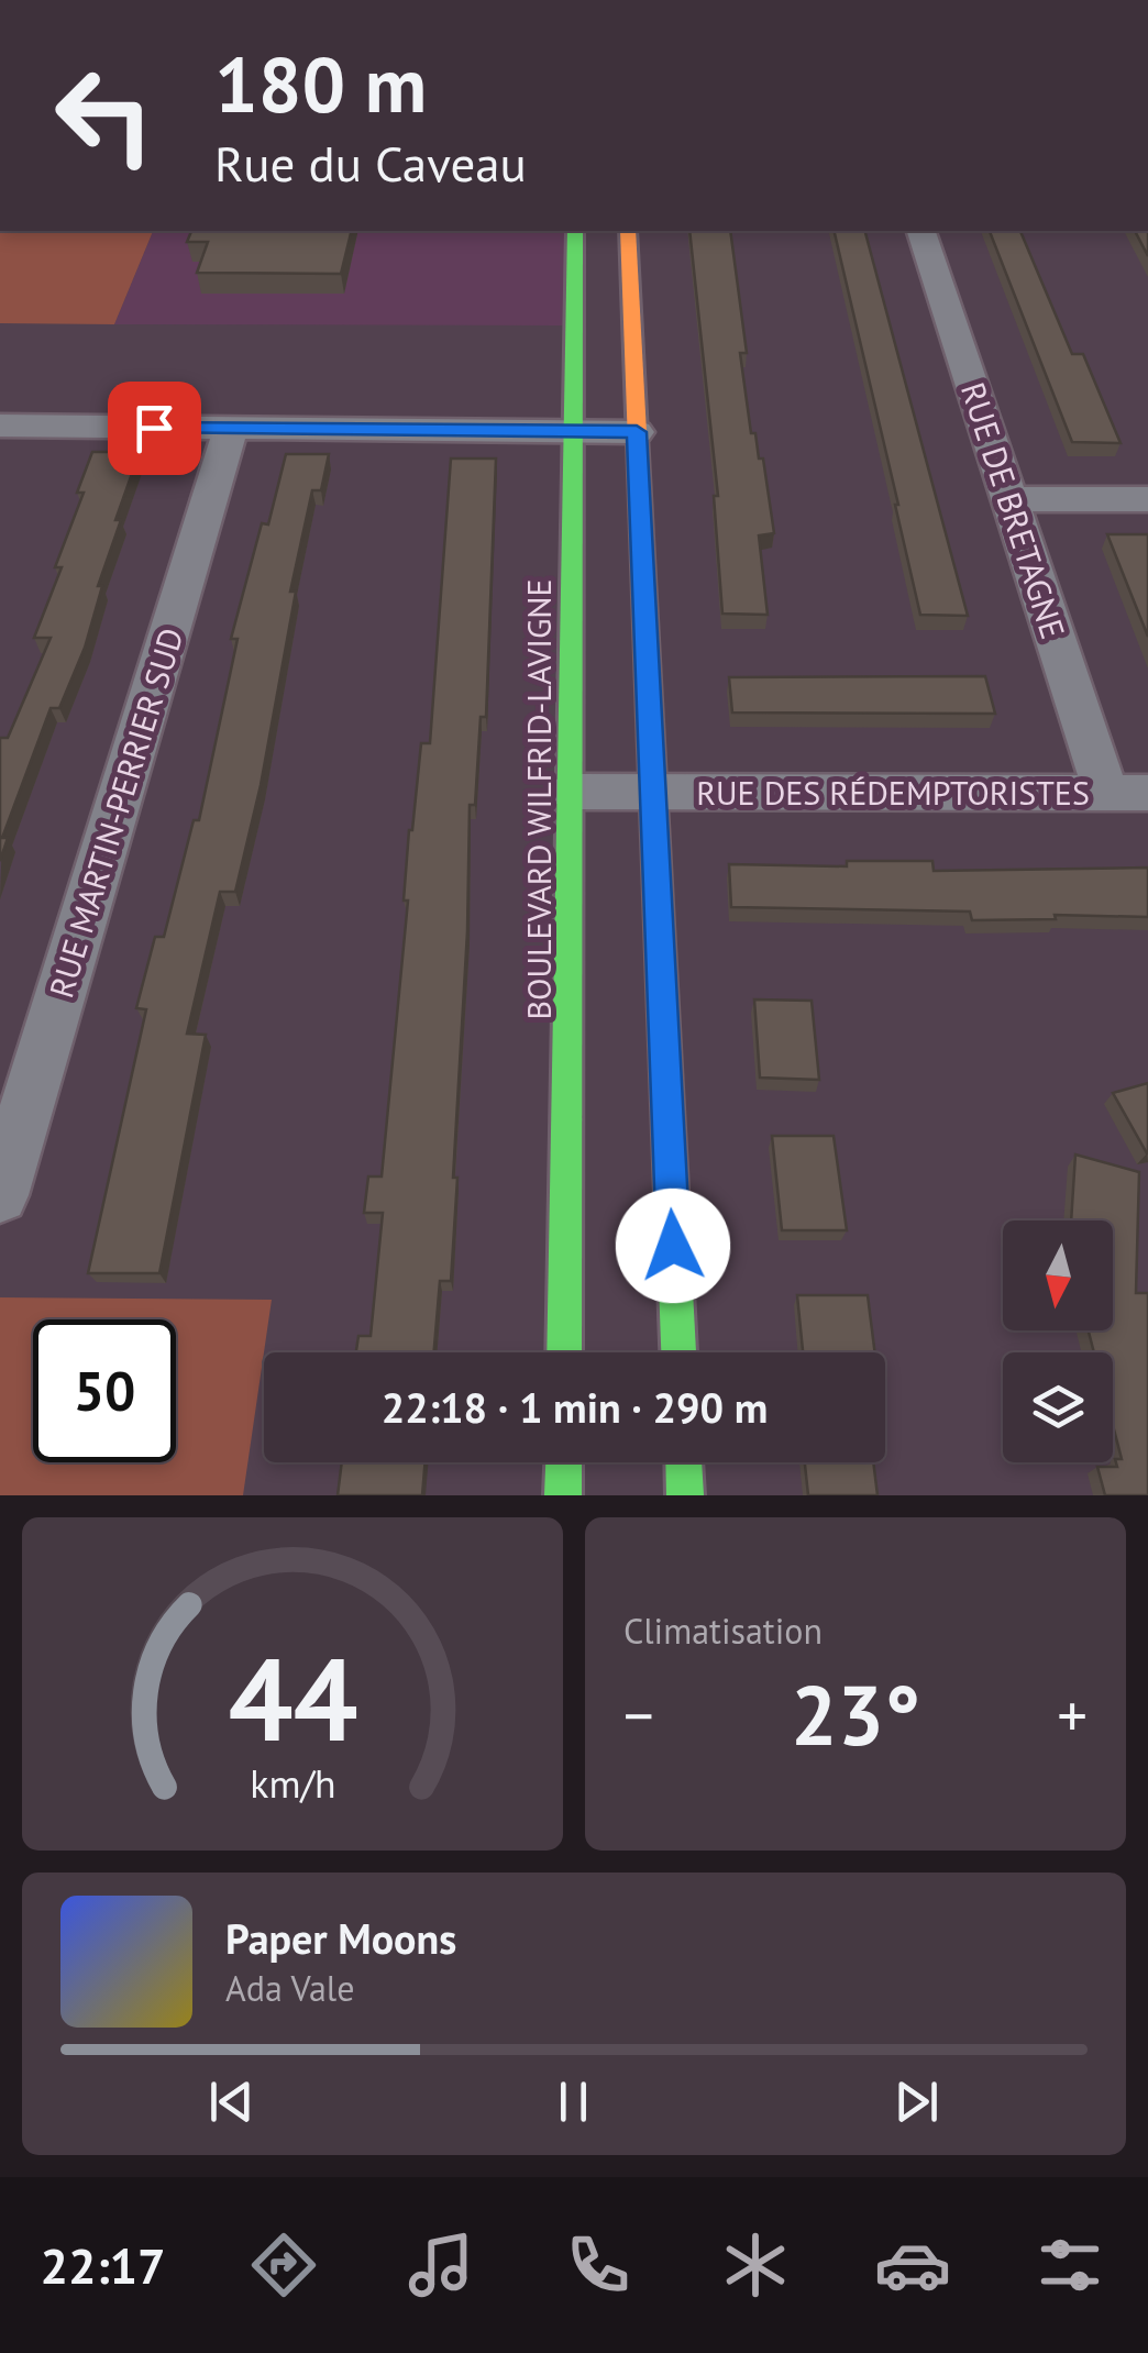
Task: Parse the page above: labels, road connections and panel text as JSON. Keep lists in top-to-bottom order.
{
  "streets": {
    "main road": ["BOULEVARD WILFRID-LAVIGNE"],
    "street": ["RUE DE BRETAGNE", "RUE DES RÉDEMPTORISTES", "RUE MARTIN-PERRIER SUD"]
  },
  "crossings": [
    ["RUE DE BRETAGNE", "RUE DES RÉDEMPTORISTES"],
    ["RUE DES RÉDEMPTORISTES", "BOULEVARD WILFRID-LAVIGNE"]
  ],
  "north": "bottom",
  "page": {
    "turn": ["180 m", "Rue du Caveau"],
    "limit": "50",
    "trip": "22:18 · 1 min · 290 m",
    "tile": "Climatisation",
    "heat": ["−", "23°", "+"],
    "song": ["Paper Moons", "Ada Vale"],
    "tabs": "22:17",
    "gauge": ["44", "km/h"]
  }
}
